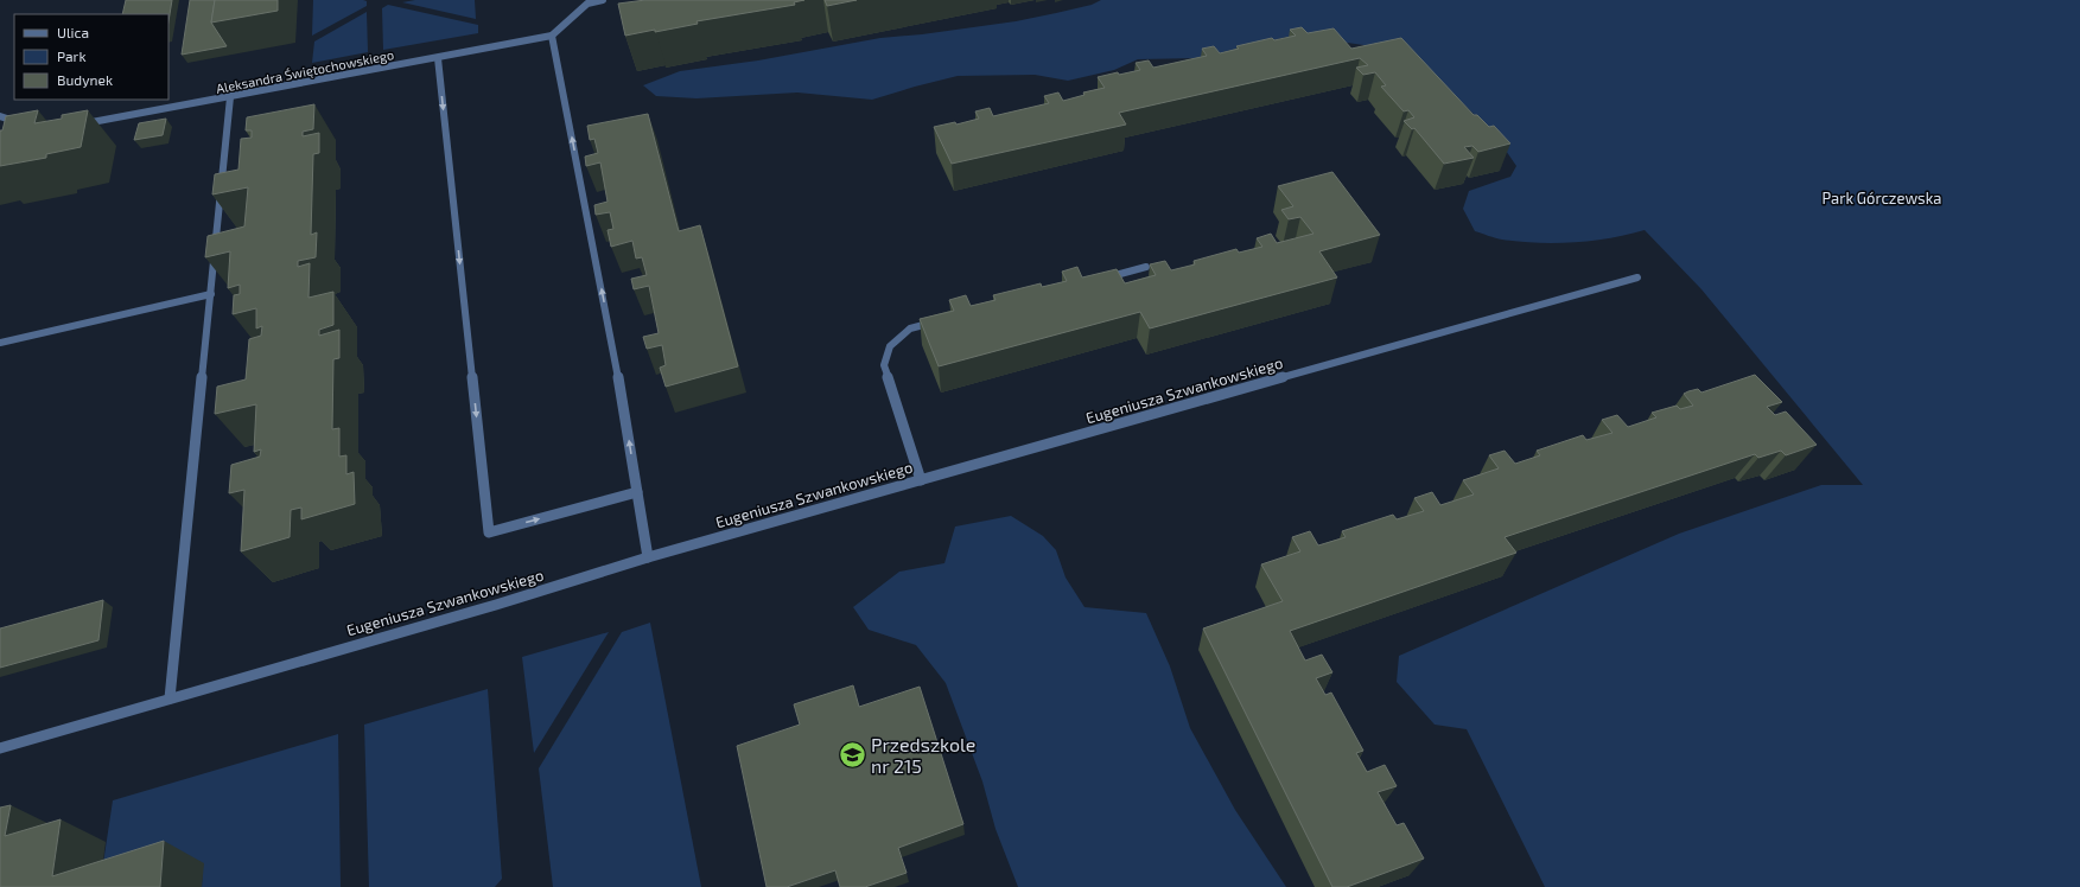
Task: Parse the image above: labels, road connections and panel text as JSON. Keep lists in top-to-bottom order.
{
  "streets": {
    "street": ["Aleksandra Świętochowskiego", "Eugeniusza Szwankowskiego"]
  },
  "parks": ["Park Górczewska"],
  "places": {
    "school or university": ["Przedszkole nr 215"]
  },
  "legend": ["Ulica", "Park", "Budynek"]
}
